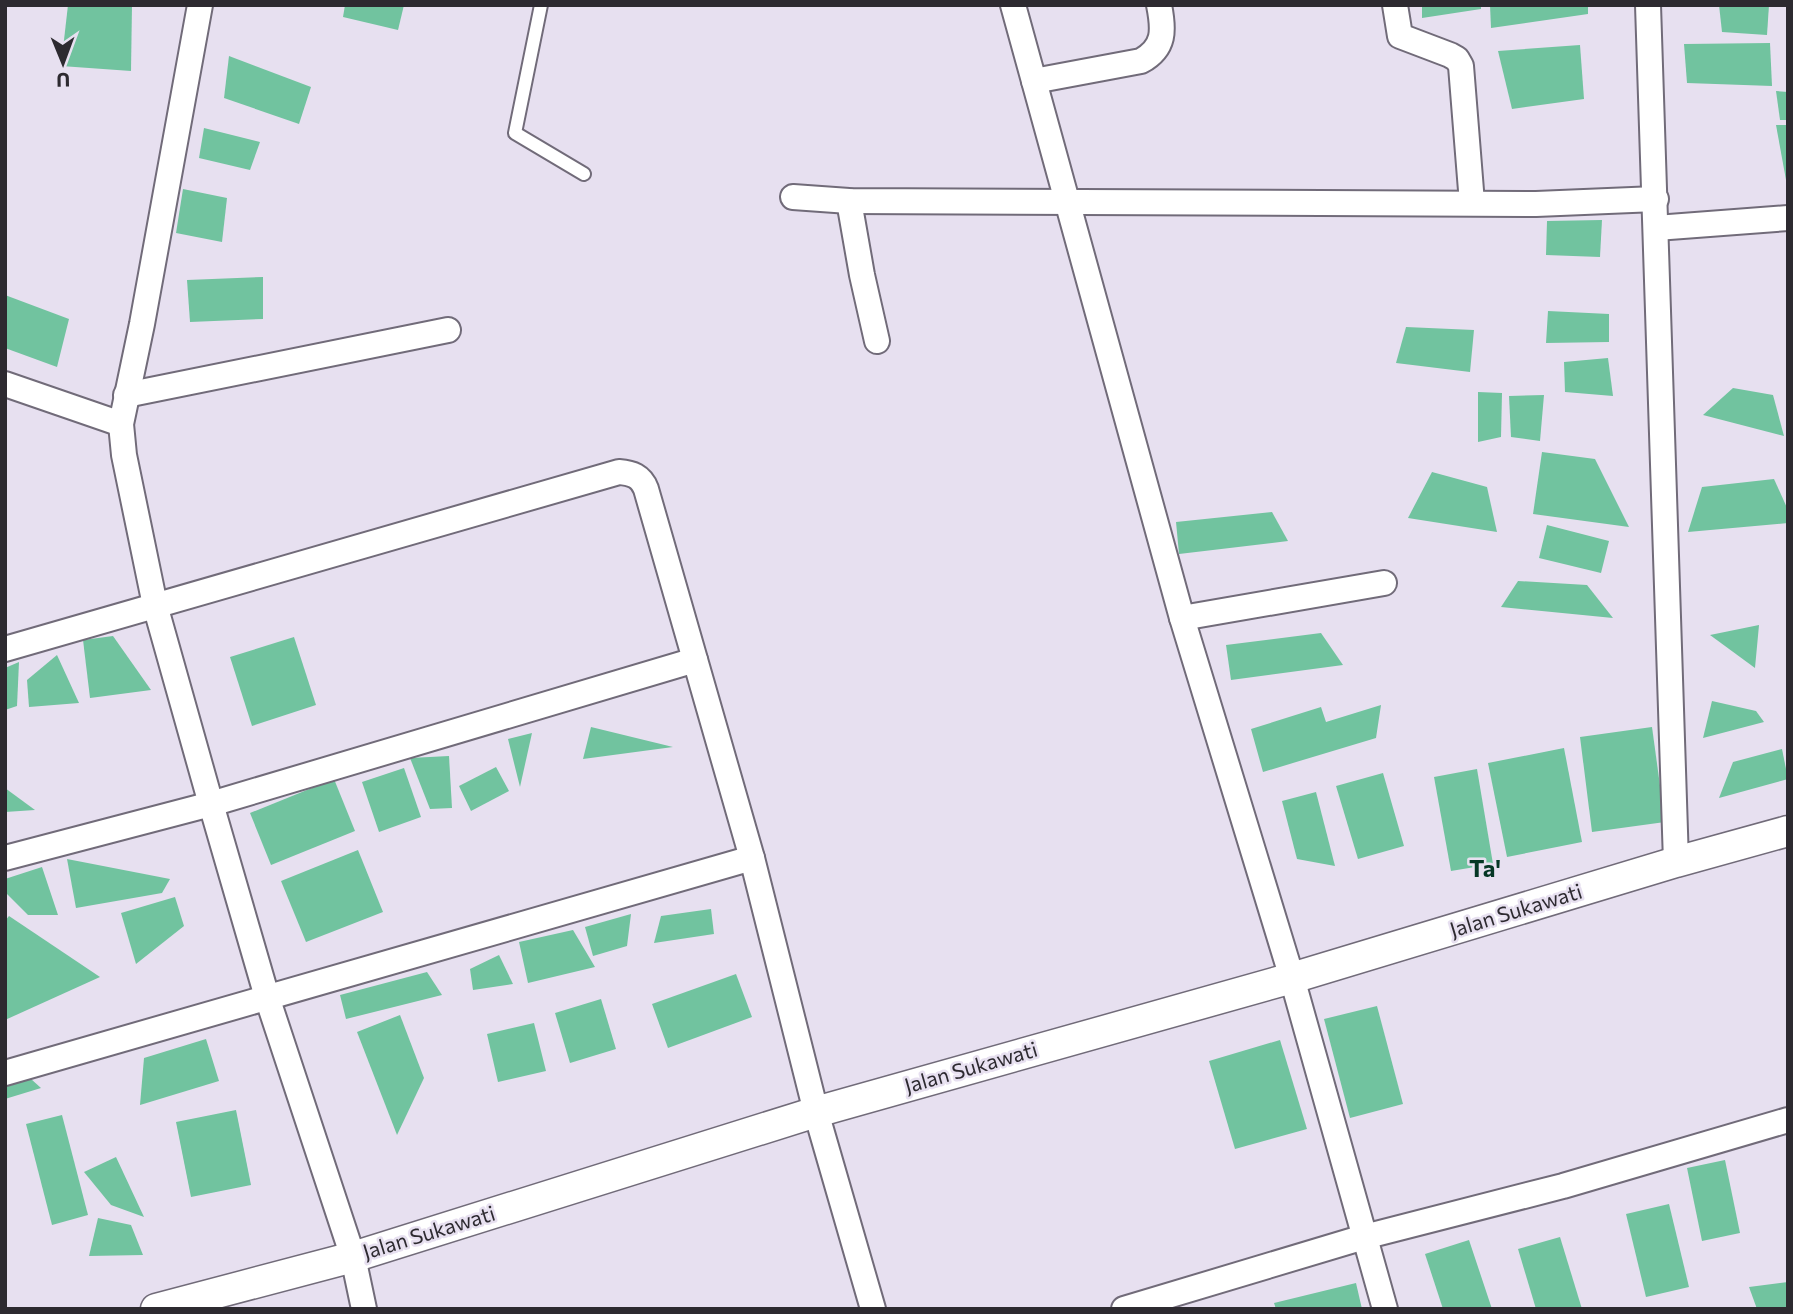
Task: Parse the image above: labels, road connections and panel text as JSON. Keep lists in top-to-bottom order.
{
  "streets": {
    "street": ["Jalan Sukawati"]
  },
  "districts": ["Ta'"],
  "north": "bottom"
}
